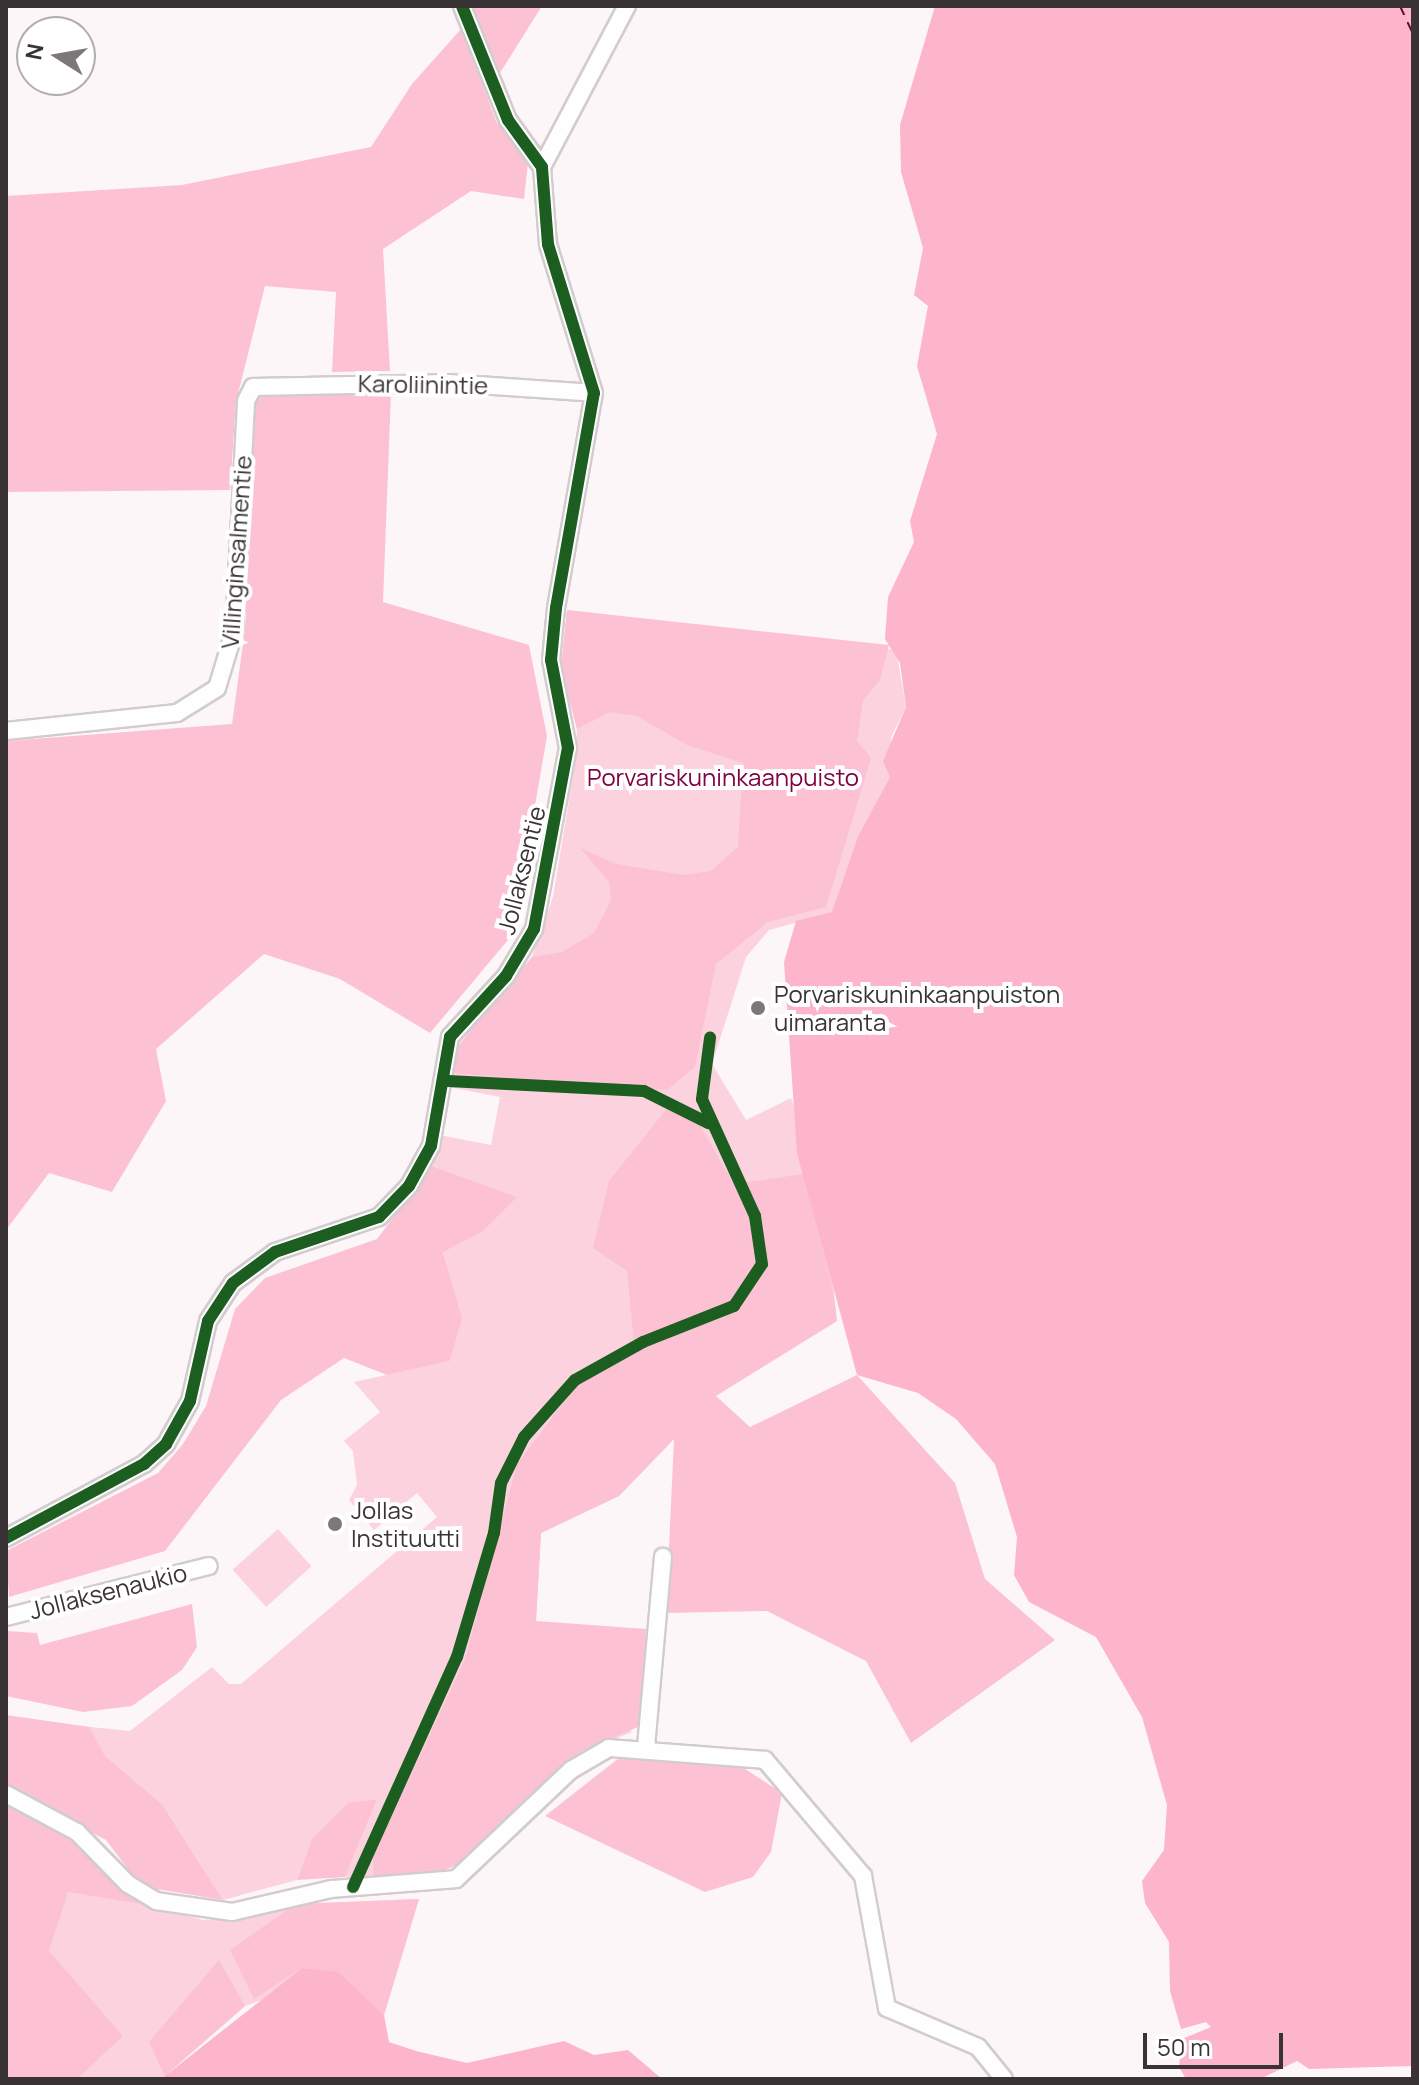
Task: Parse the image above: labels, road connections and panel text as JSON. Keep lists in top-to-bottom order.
{
  "streets": {
    "street": [
      "Karoliinintie",
      "Villinginsalmentie",
      "Jollaksentie",
      "Jollaksenaukio"
    ]
  },
  "crossings": [
    ["Karoliinintie", "Villinginsalmentie"],
    ["Karoliinintie", "Jollaksentie"]
  ],
  "parks": ["Porvariskuninkaanpuisto"],
  "places": ["Porvariskuninkaanpuiston uimaranta", "Jollas Instituutti"],
  "scale_bar": "50 m",
  "north": "left"
}
